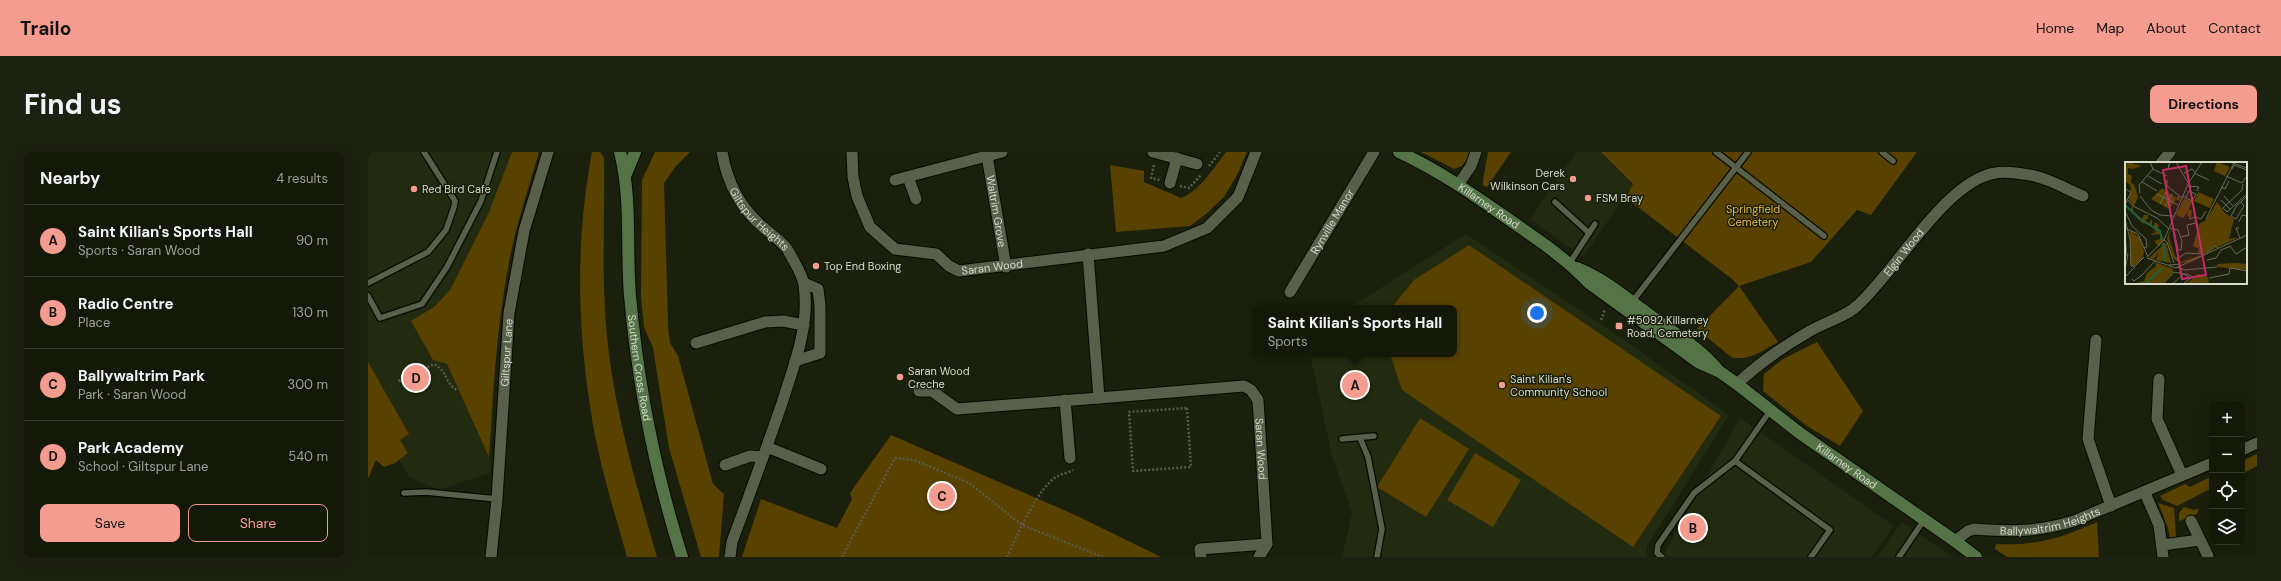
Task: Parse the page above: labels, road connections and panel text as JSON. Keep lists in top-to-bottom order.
{
  "streets": {
    "main road": ["Killarney Road", "Southern Cross Road"],
    "street": [
      "Waltrim Grove",
      "Giltspur Heights",
      "Rynville Manor",
      "Elgin Wood",
      "Saran Wood",
      "Giltspur Lane",
      "Ballywaltrim Heights"
    ]
  },
  "crossings": [
    ["Killarney Road", "Elgin Wood"],
    ["Killarney Road", "Ballywaltrim Heights"],
    ["Waltrim Grove", "Saran Wood"]
  ],
  "parks": ["Springfield Cemetery"],
  "places": {
    "other": [
      "Derek Wilkinson Cars",
      "Red Bird Cafe",
      "FSM Bray",
      "Top End Boxing",
      "Saran Wood Creche",
      "Saint Kilian's Community School"
    ],
    "transit": ["#5092 Killarney Road, Cemetery"]
  },
  "page": {
    "header": "Trailo",
    "nav": [
      "Home",
      "Map",
      "About",
      "Contact"
    ],
    "buttons": [
      "Directions",
      ["Save", "Share"]
    ],
    "title": "Find us",
    "heading": ["Nearby", "4 results"],
    "list": [
      {
        "mark": "A",
        "name": "Saint Kilian's Sports Hall",
        "note": "Sports · Saran Wood",
        "value": "90 m"
      },
      {
        "mark": "B",
        "name": "Radio Centre",
        "note": "Place",
        "value": "130 m"
      },
      {
        "mark": "C",
        "name": "Ballywaltrim Park",
        "note": "Park · Saran Wood",
        "value": "300 m"
      },
      {
        "mark": "D",
        "name": "Park Academy",
        "note": "School · Giltspur Lane",
        "value": "540 m"
      }
    ],
    "popup": ["Saint Kilian's Sports Hall", "Sports"],
    "pins": [
      "D",
      "A",
      "C",
      "B"
    ],
    "map_buttons": ["+", "−"]
  }
}
